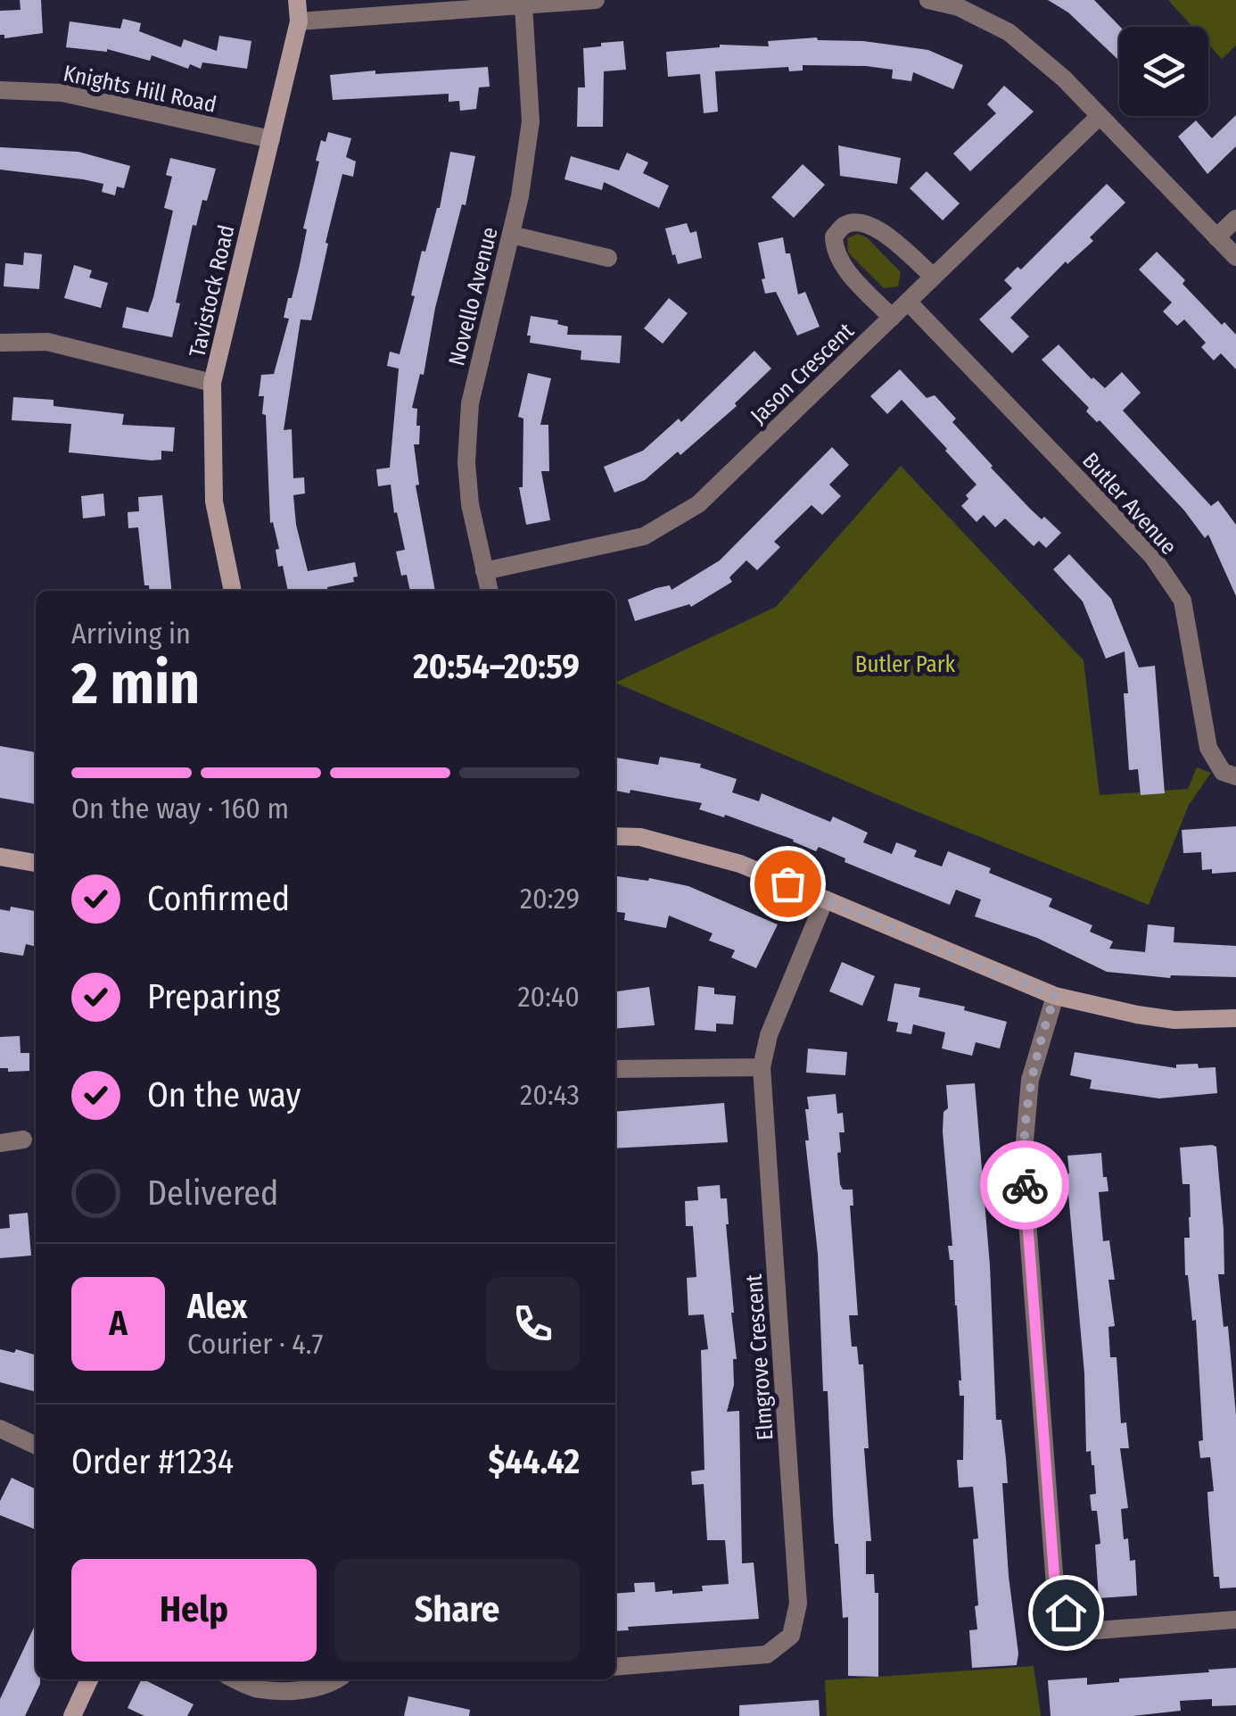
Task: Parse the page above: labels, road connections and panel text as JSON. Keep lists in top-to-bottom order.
{
  "streets": {
    "street": [
      "Knights Hill Road",
      "Tavistock Road",
      "Novello Avenue",
      "Jason Crescent",
      "Butler Avenue",
      "Elmgrove Crescent"
    ]
  },
  "crossings": [
    ["Knights Hill Road", "Tavistock Road"],
    ["Novello Avenue", "Jason Crescent"],
    ["Jason Crescent", "Butler Avenue"]
  ],
  "parks": ["Butler Park"],
  "page": {
    "heading": ["2 min", "Arriving in", "20:54–20:59"],
    "panel": [
      "Alex",
      "Courier · 4.7",
      "Order #1234",
      "$44.42"
    ],
    "bar": "On the way · 160 m",
    "list": [
      ["Confirmed", "20:29"],
      ["Preparing", "20:40"],
      ["On the way", "20:43"],
      "Delivered"
    ],
    "round": "A",
    "buttons": ["Help", "Share"]
  }
}
